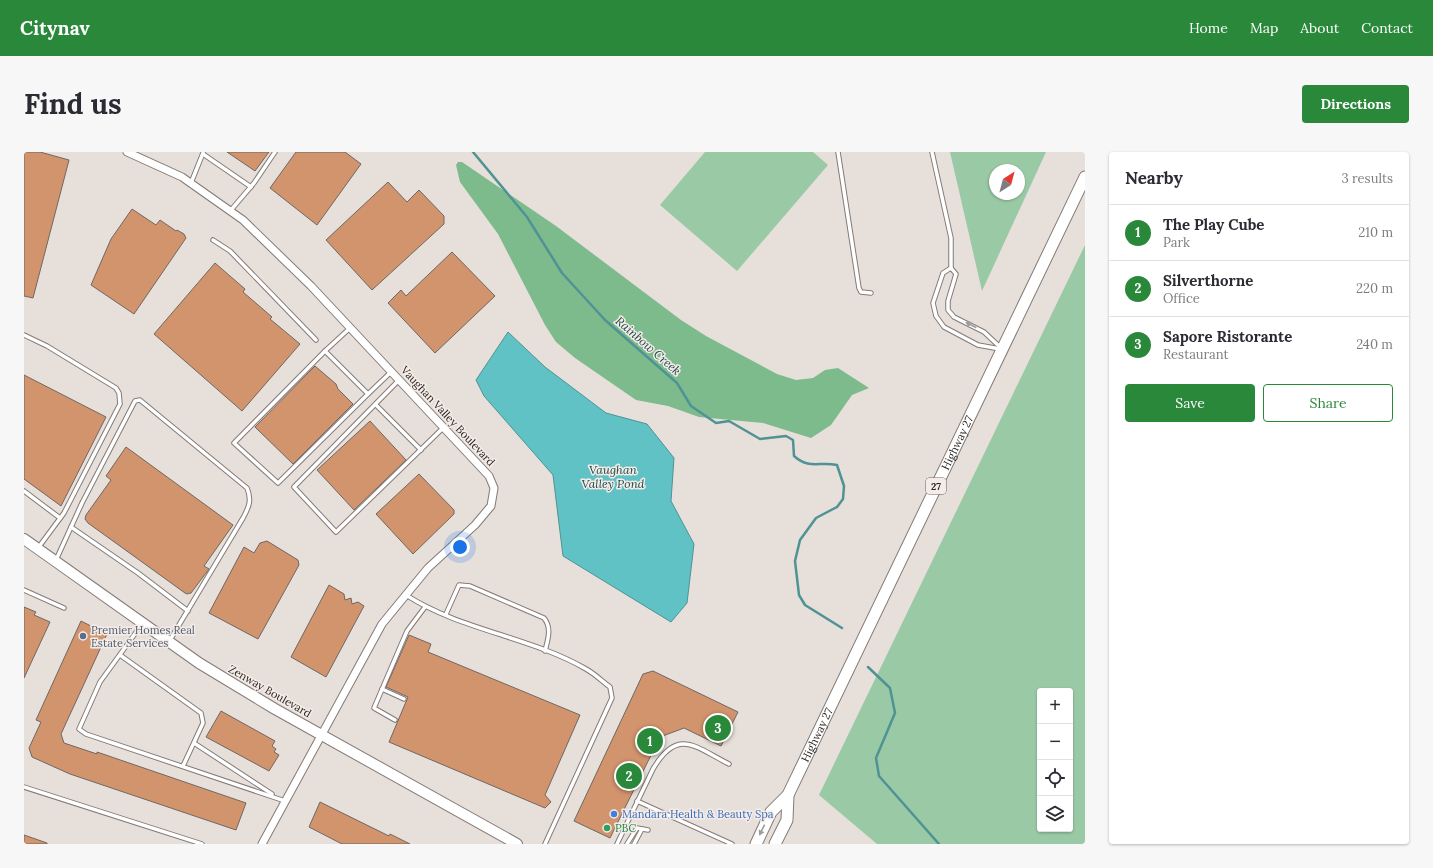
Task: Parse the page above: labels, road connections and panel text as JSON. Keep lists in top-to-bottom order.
{
  "streets": {
    "main road": ["Highway 27", "27"],
    "street": ["Vaughan Valley Boulevard", "Zenway Boulevard"]
  },
  "crossings": [
    ["Vaughan Valley Boulevard", "Zenway Boulevard"]
  ],
  "water": ["Rainbow Creek", "Vaughan Valley Pond"],
  "places": ["Premier Homes Real Estate Services", "Mandara Health & Beauty Spa", "PBC"],
  "north": "top right",
  "page": {
    "header": "Citynav",
    "nav": [
      "Home",
      "Map",
      "About",
      "Contact"
    ],
    "buttons": [
      "Directions",
      ["Save", "Share"]
    ],
    "title": "Find us",
    "heading": ["Nearby", "3 results"],
    "list": [
      {
        "mark": "1",
        "name": "The Play Cube",
        "note": "Park",
        "value": "210 m"
      },
      {
        "mark": "2",
        "name": "Silverthorne",
        "note": "Office",
        "value": "220 m"
      },
      {
        "mark": "3",
        "name": "Sapore Ristorante",
        "note": "Restaurant",
        "value": "240 m"
      }
    ],
    "map_buttons": ["+", "−"],
    "pins": ["3", "1", "2"]
  }
}
